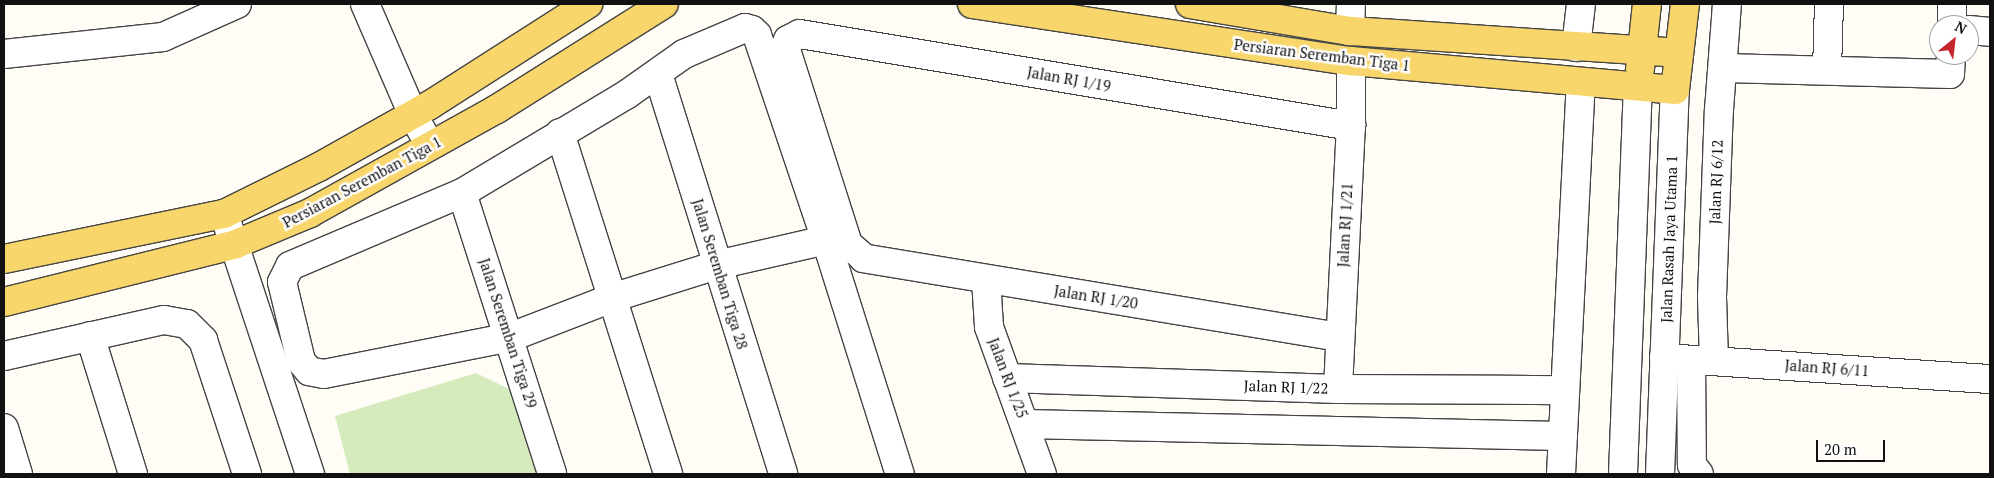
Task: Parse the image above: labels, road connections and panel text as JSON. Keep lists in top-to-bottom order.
{
  "streets": {
    "main road": ["Persiaran Seremban Tiga 1", "Jalan Rasah Jaya Utama 1"],
    "street": [
      "Jalan RJ 1/19",
      "Jalan RJ 6/12",
      "Jalan RJ 1/21",
      "Jalan Seremban Tiga 28",
      "Jalan RJ 1/20",
      "Jalan Seremban Tiga 29",
      "Jalan RJ 6/11",
      "Jalan RJ 1/25",
      "Jalan RJ 1/22"
    ]
  },
  "crossings": [
    ["Persiaran Seremban Tiga 1", "Jalan RJ 1/21"],
    ["Persiaran Seremban Tiga 1", "Jalan Rasah Jaya Utama 1"],
    ["Jalan RJ 1/19", "Jalan RJ 1/21"],
    ["Jalan RJ 1/19", "Jalan RJ 1/20"],
    ["Jalan RJ 6/12", "Jalan RJ 6/11"],
    ["Jalan RJ 1/21", "Jalan RJ 1/20"],
    ["Jalan RJ 1/21", "Jalan RJ 1/22"],
    ["Jalan Rasah Jaya Utama 1", "Jalan RJ 6/11"],
    ["Jalan RJ 1/20", "Jalan RJ 1/25"],
    ["Jalan RJ 1/25", "Jalan RJ 1/22"]
  ],
  "scale_bar": "20 m",
  "north": "top right"
}
